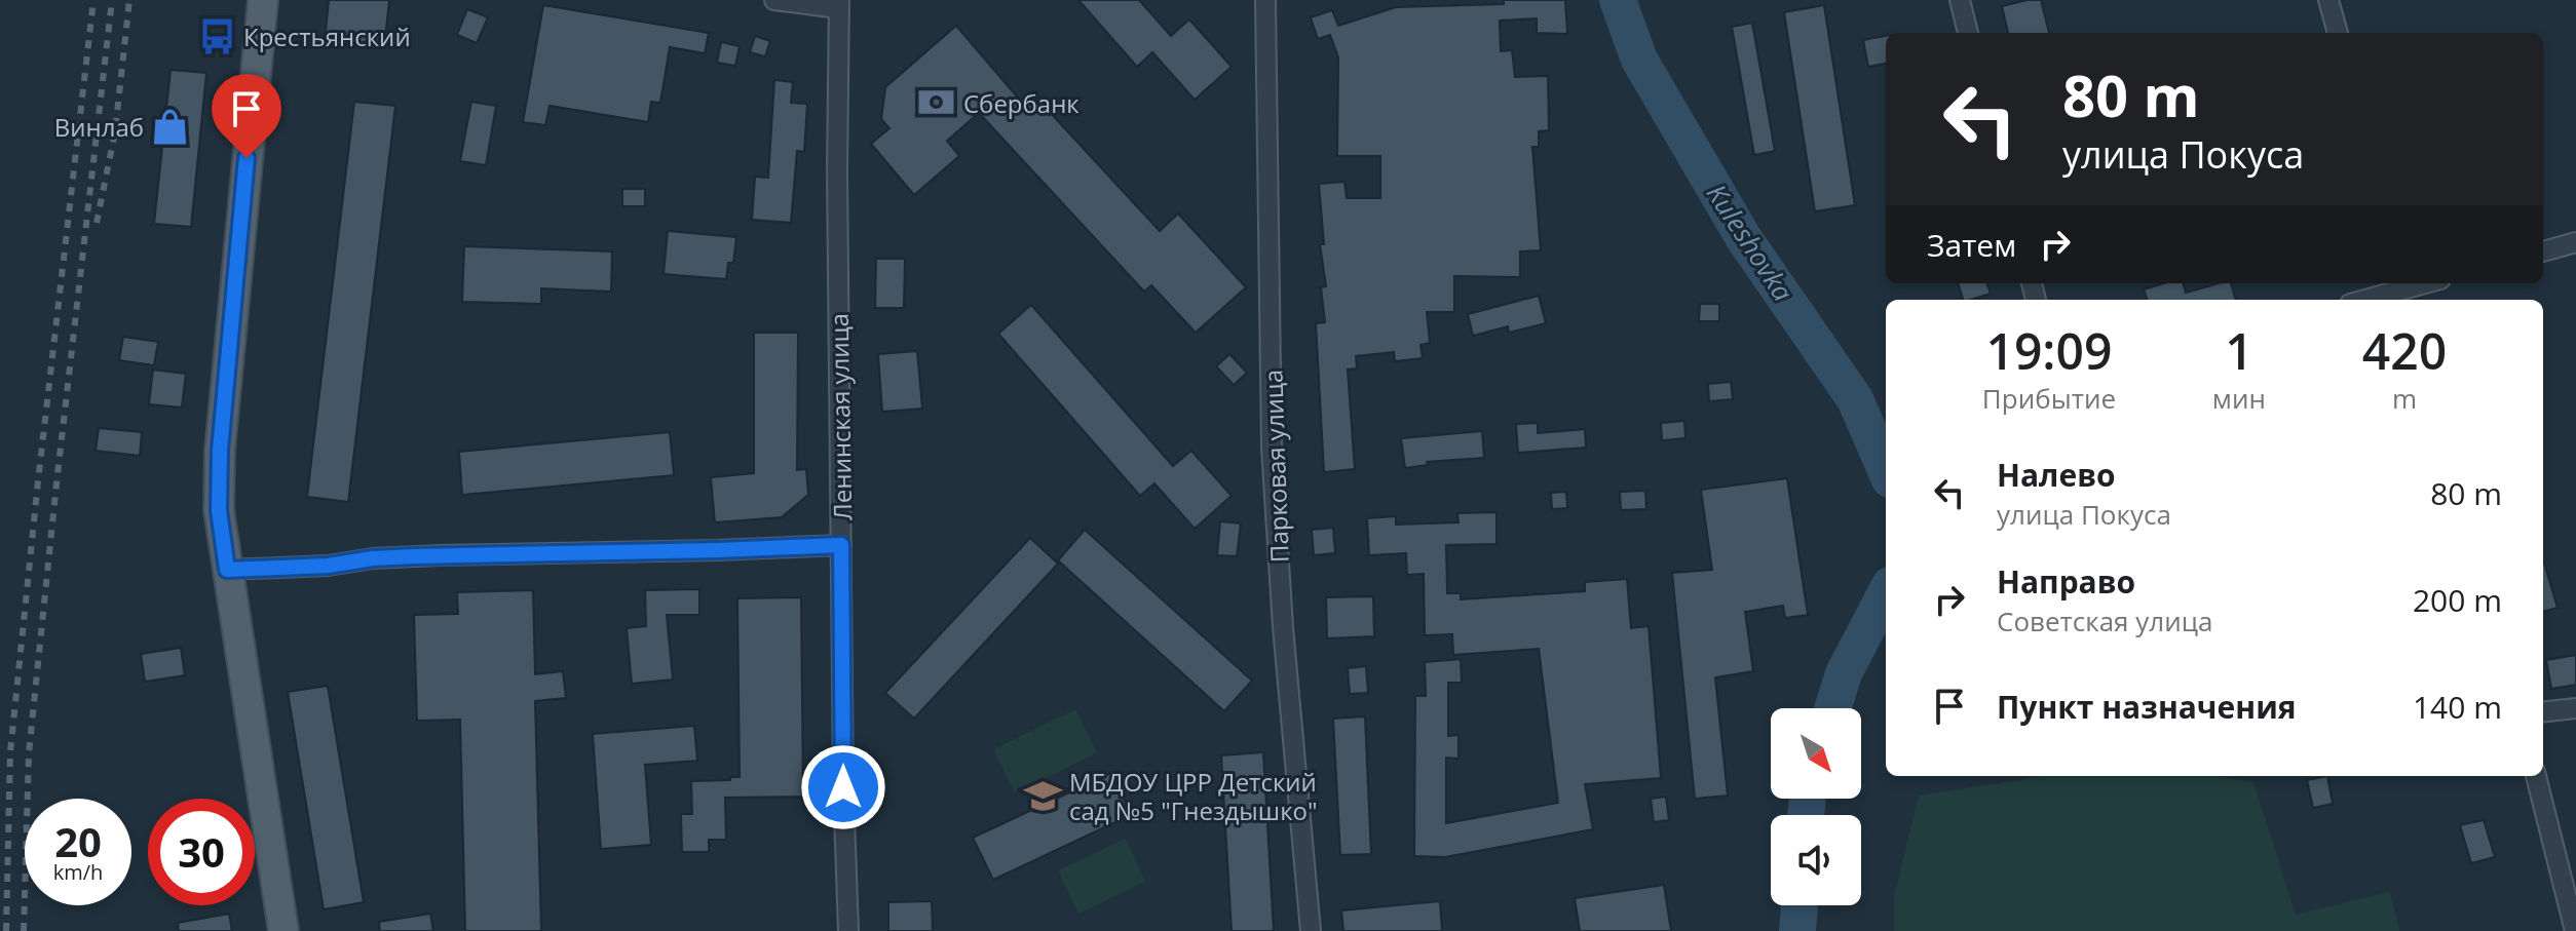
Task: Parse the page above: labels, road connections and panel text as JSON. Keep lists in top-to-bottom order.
{
  "streets": {
    "street": ["Ленинская улица", "Парковая улица"]
  },
  "water": ["Kuleshovka"],
  "places": {
    "bus stop": ["Крестьянский"],
    "bank": ["Сбербанк"],
    "shop": ["Винлаб"],
    "school or university": ["МБДОУ ЦРР Детский сад №5 \"Гнездышко\""]
  },
  "north": "bottom right",
  "page": {
    "turn": ["80 m", "улица Покуса"],
    "then": "Затем",
    "eta": [
      "19:09",
      "Прибытие",
      "1",
      "мин",
      "420",
      "m"
    ],
    "list": [
      {
        "name": "Налево",
        "note": "улица Покуса",
        "value": "80 m"
      },
      {
        "name": "Направо",
        "note": "Советская улица",
        "value": "200 m"
      },
      {
        "name": "Пункт назначения",
        "value": "140 m"
      }
    ],
    "speed": "20 km/h",
    "limit": "30"
  }
}
